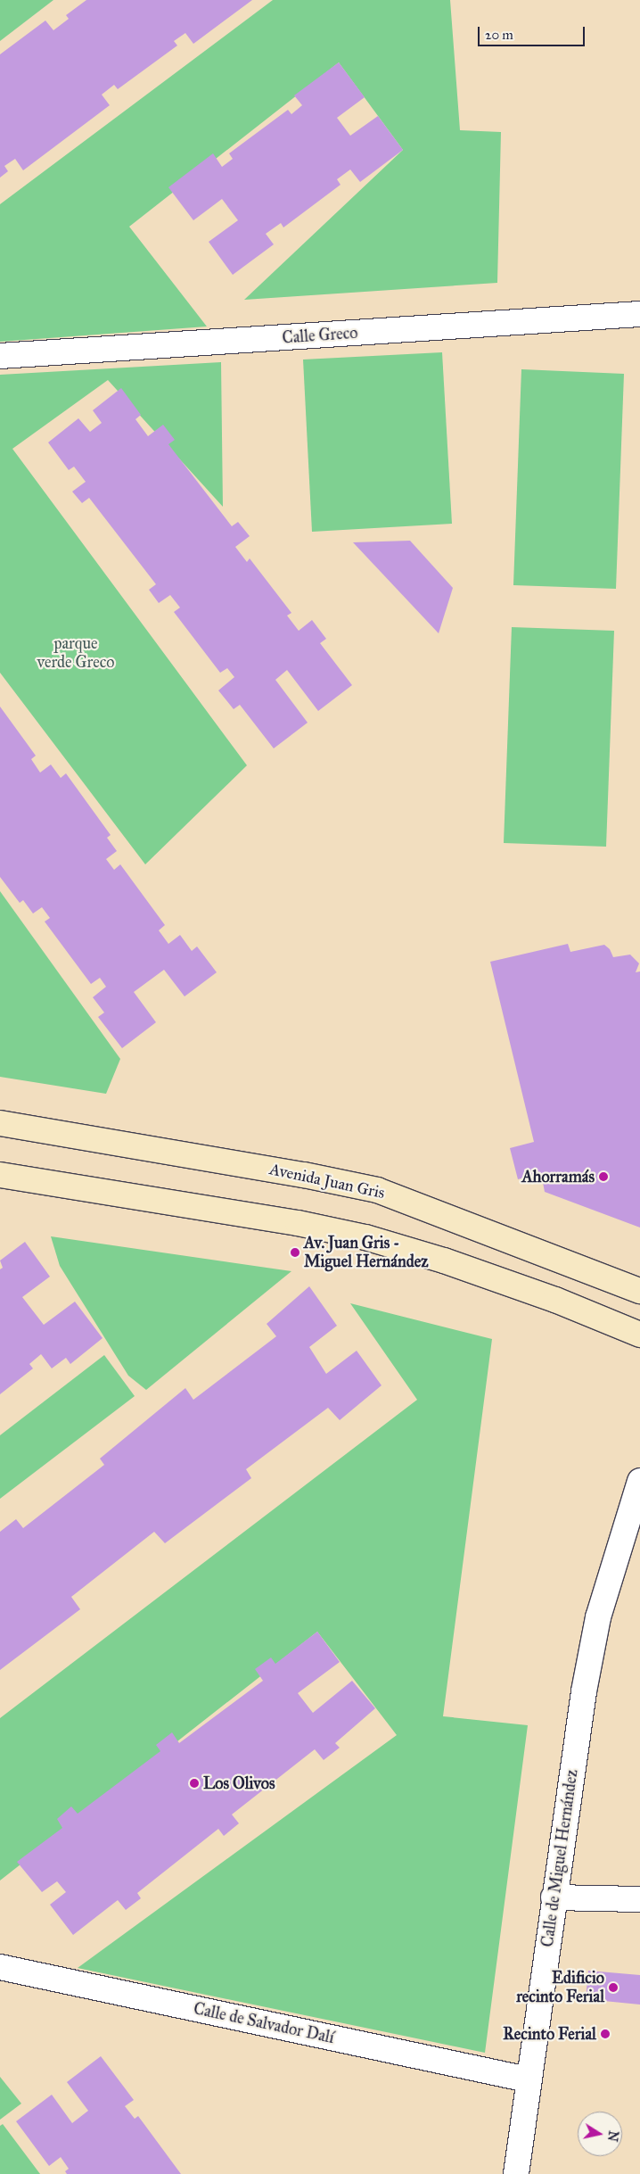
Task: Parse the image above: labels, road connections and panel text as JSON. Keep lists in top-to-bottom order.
{
  "streets": {
    "street": [
      "Calle Greco",
      "Avenida Juan Gris",
      "Calle de Miguel Hernández",
      "Calle de Salvador Dalí"
    ]
  },
  "crossings": [
    ["Calle de Miguel Hernández", "Calle de Salvador Dalí"]
  ],
  "parks": ["parque verde Greco"],
  "places": [
    "Ahorramás",
    "Av. Juan Gris - Miguel Hernández",
    "Los Olivos",
    "Edificio recinto Ferial",
    "Recinto Ferial"
  ],
  "scale_bar": "20 m",
  "north": "right"
}
